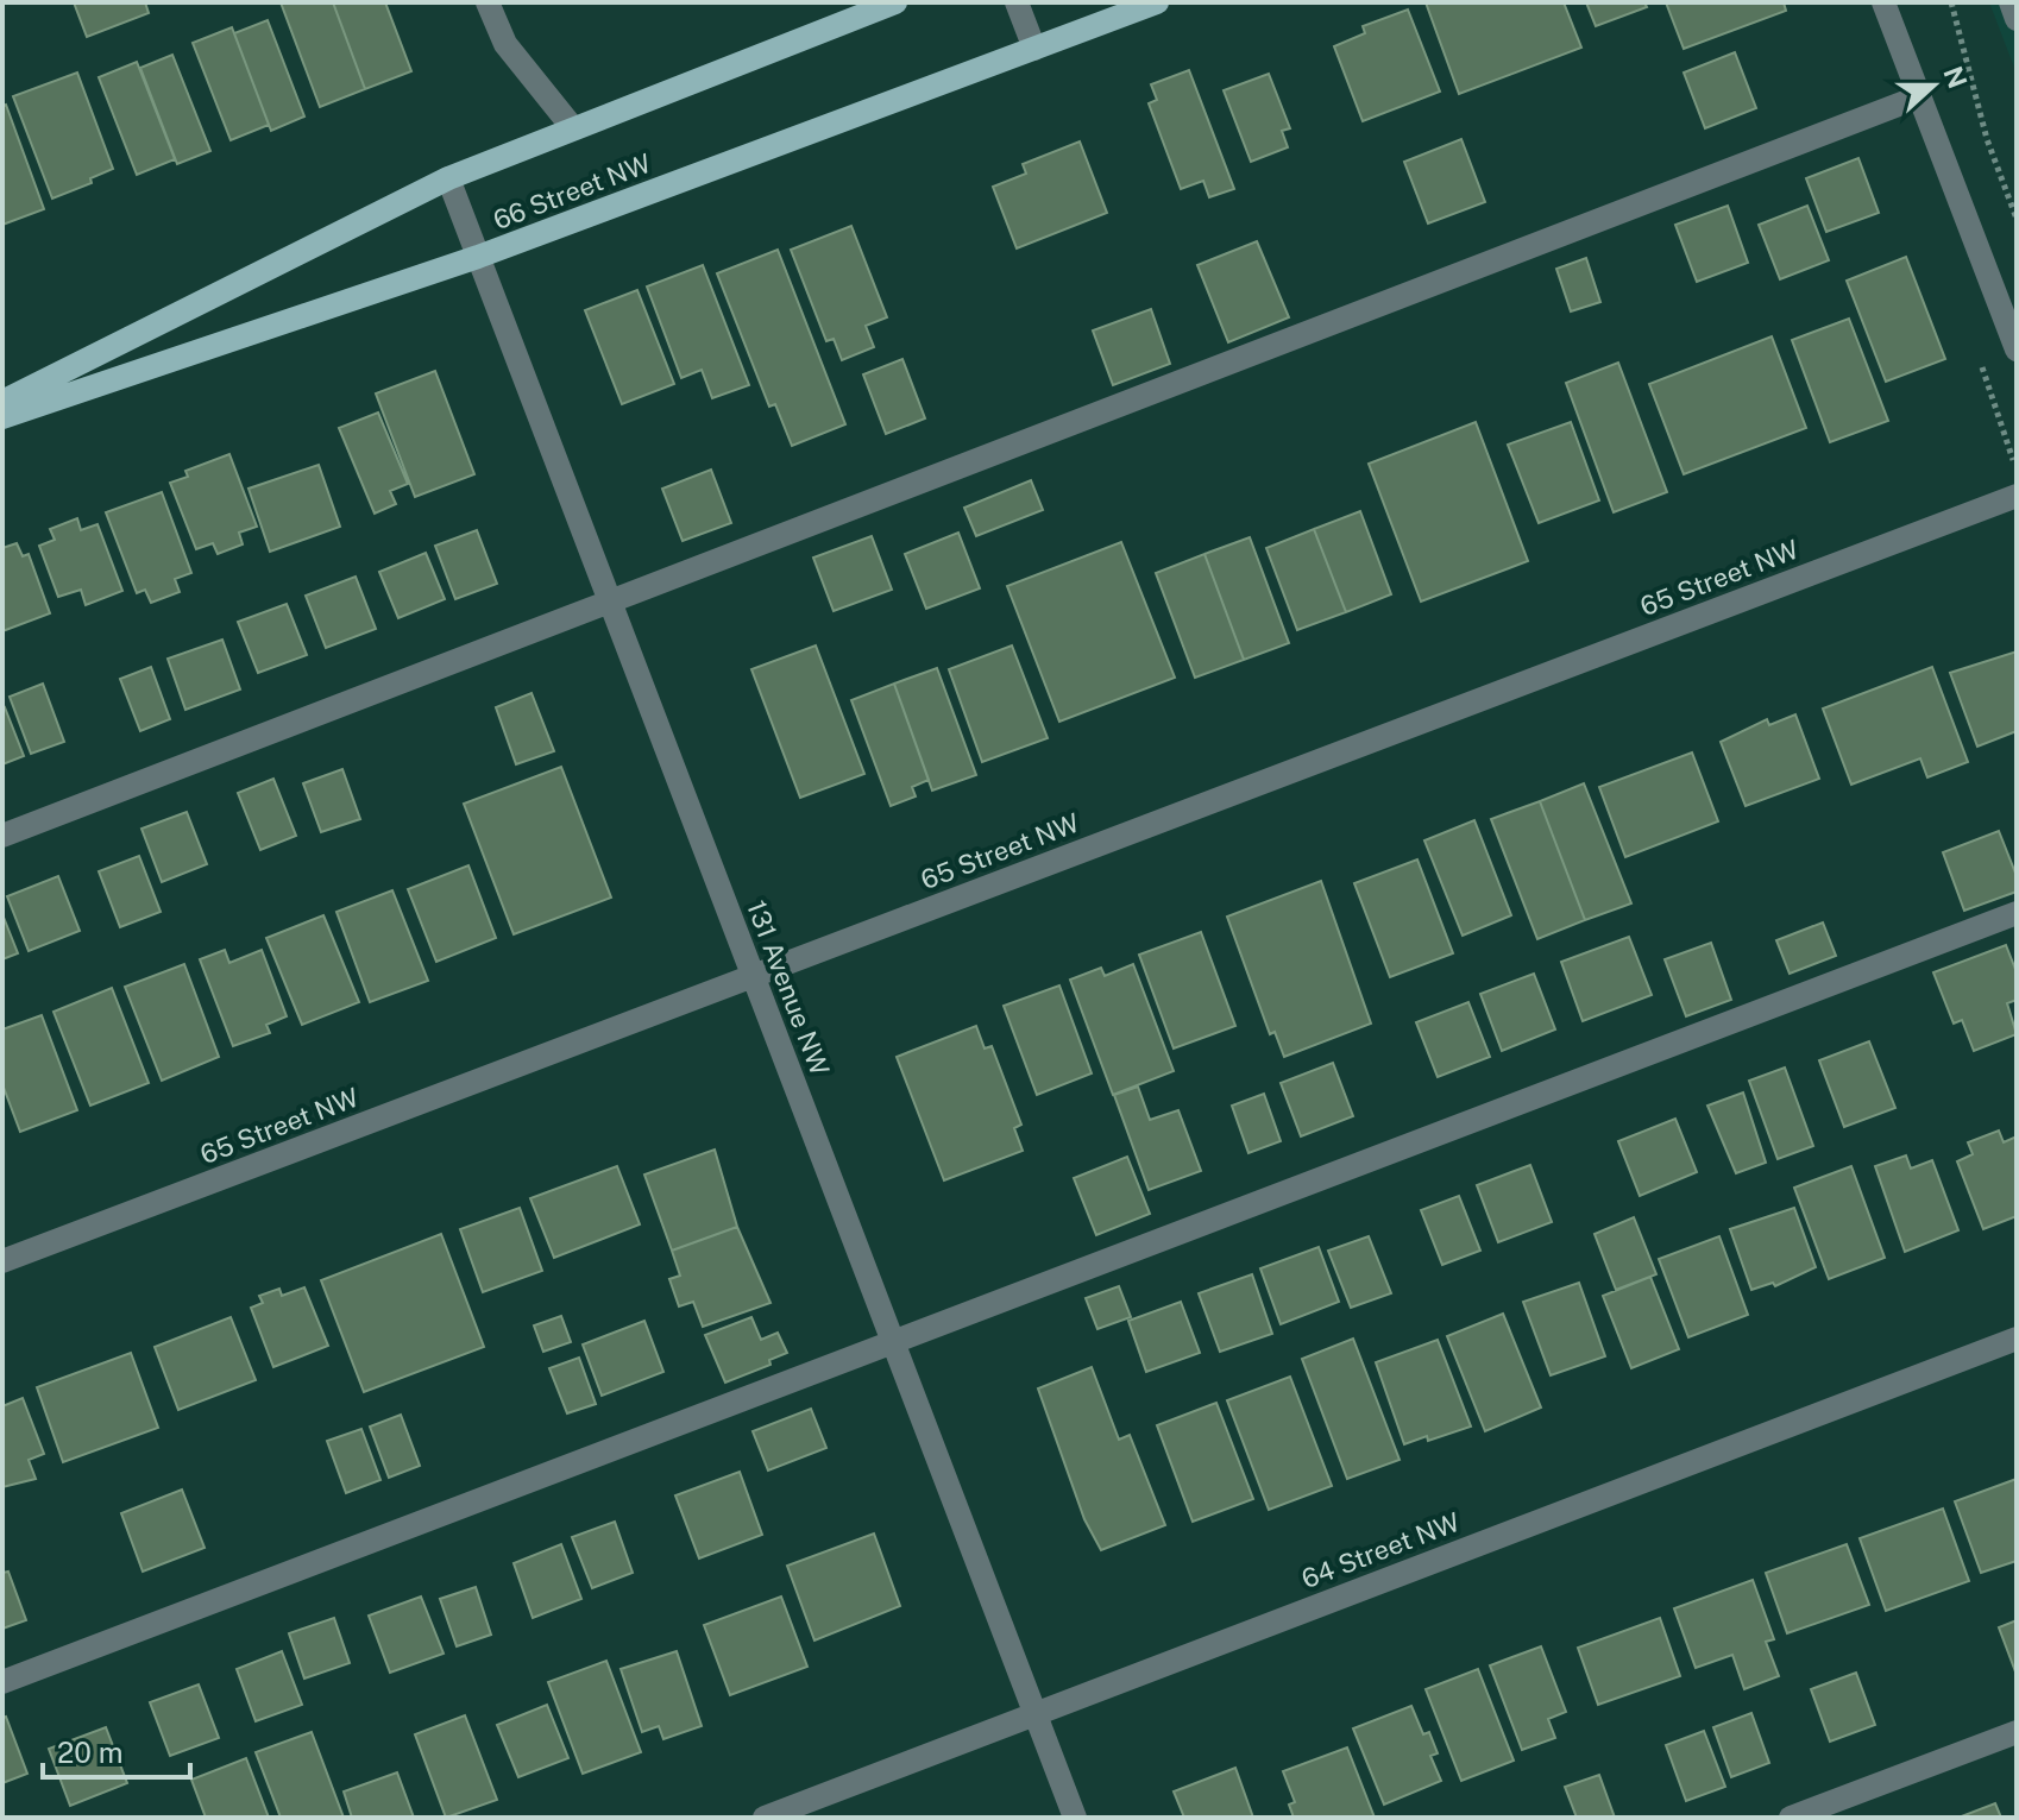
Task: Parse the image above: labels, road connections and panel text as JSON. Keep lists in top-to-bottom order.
{
  "streets": {
    "main road": ["66 Street NW"],
    "street": ["65 Street NW", "131 Avenue NW", "64 Street NW"]
  },
  "crossings": [
    ["66 Street NW", "131 Avenue NW"],
    ["65 Street NW", "131 Avenue NW"],
    ["131 Avenue NW", "64 Street NW"]
  ],
  "scale_bar": "20 m",
  "north": "right"
}
